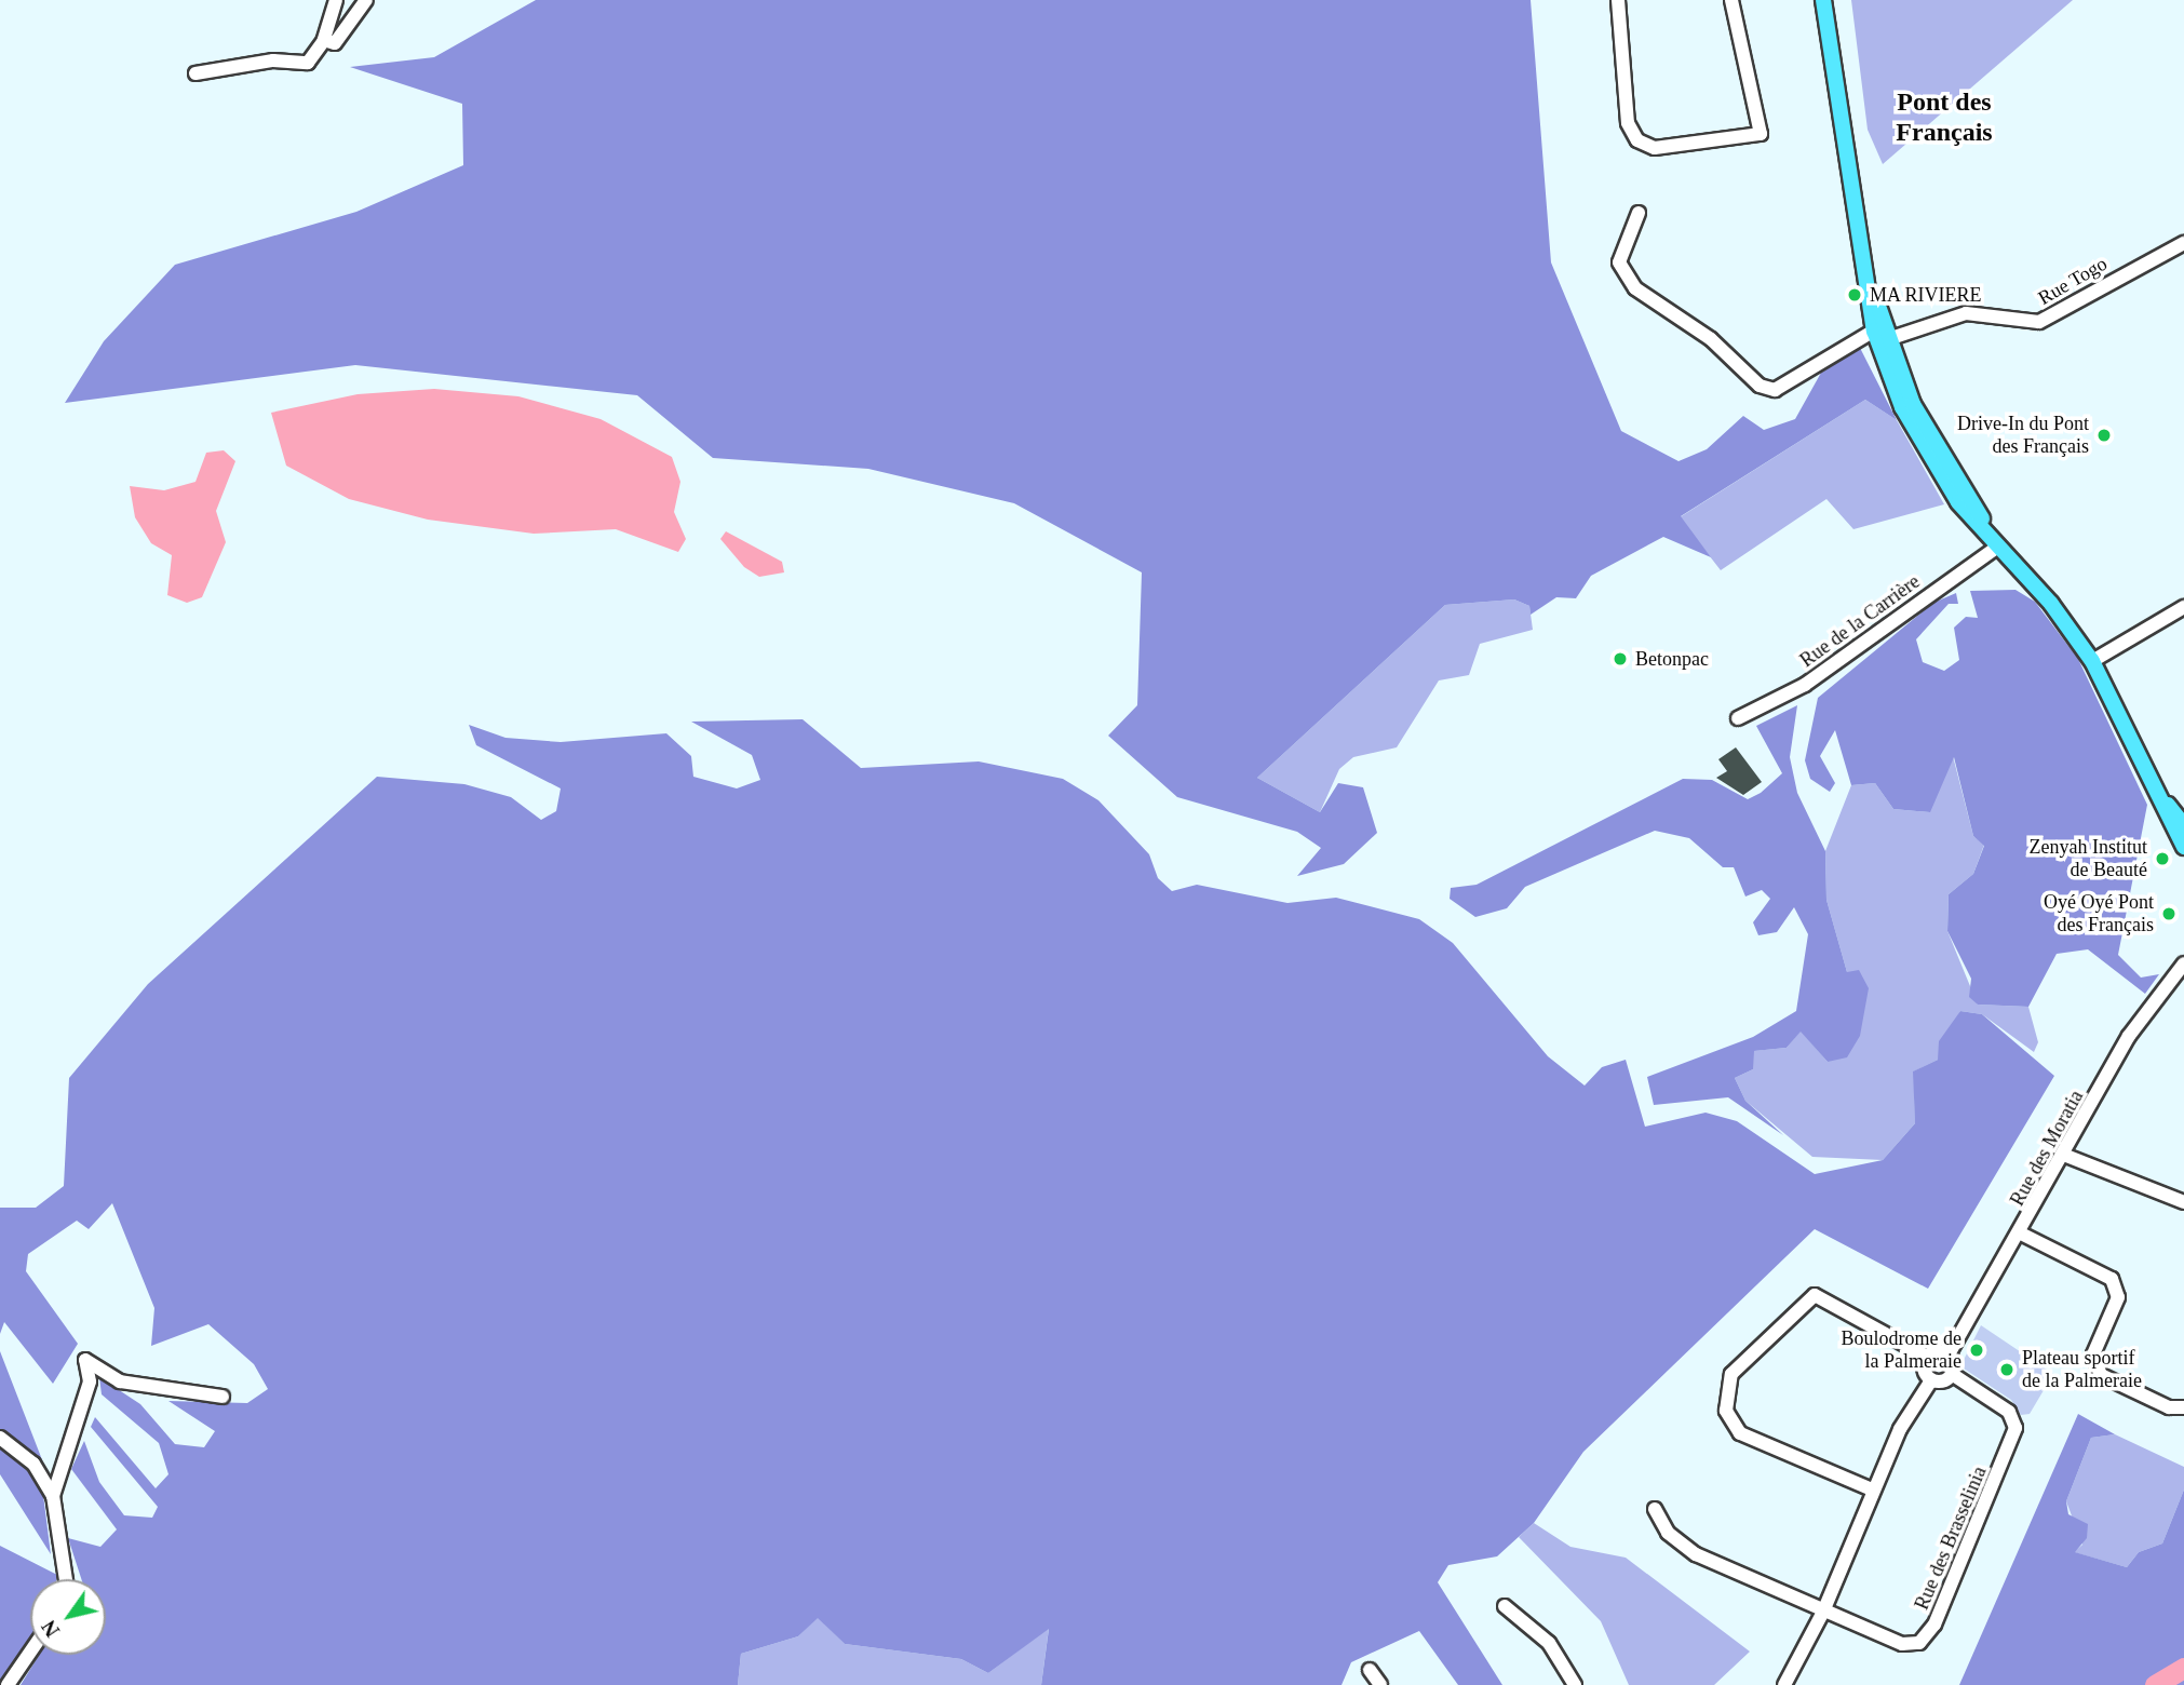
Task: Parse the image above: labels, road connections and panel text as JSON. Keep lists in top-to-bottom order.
{
  "streets": {
    "street": [
      "Rue Togo",
      "Rue de la Carrière",
      "Rue des Moratia",
      "Rue des Brasselinia"
    ]
  },
  "districts": ["Pont des Français"],
  "places": [
    "MA RIVIERE",
    "Drive-In du Pont des Français",
    "Betonpac",
    "Zenyah Institut de Beauté",
    "Oyé Oyé Pont des Français",
    "Boulodrome de la Palmeraie",
    "Plateau sportif de la Palmeraie"
  ],
  "north": "bottom left"
}
